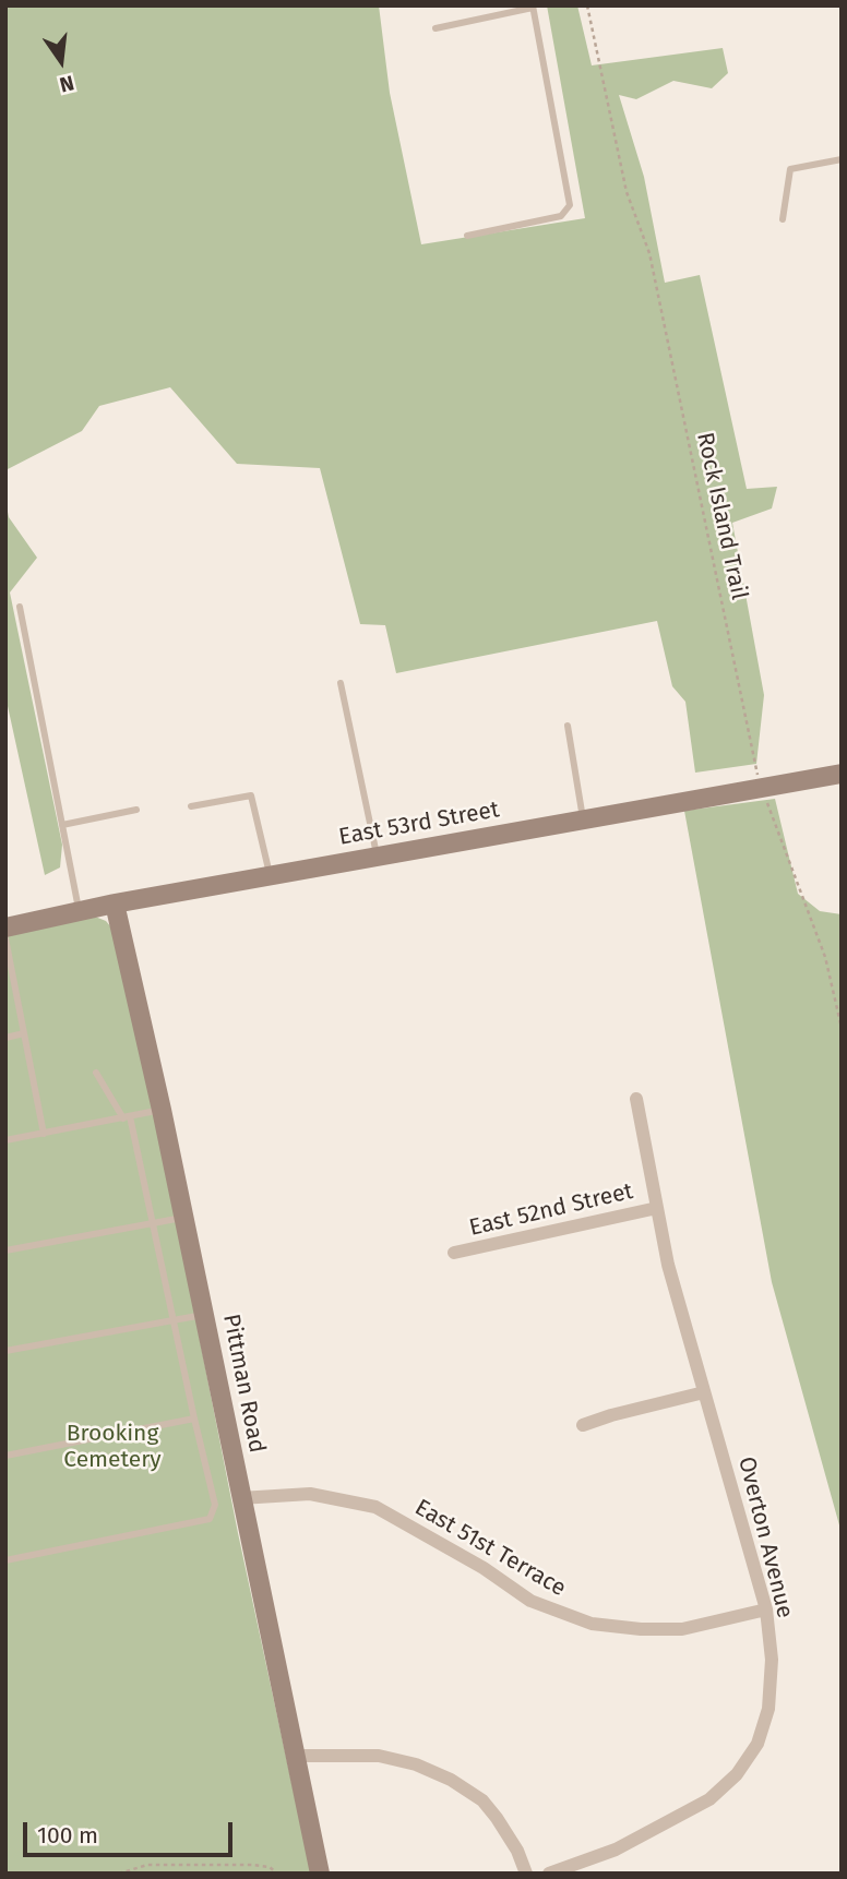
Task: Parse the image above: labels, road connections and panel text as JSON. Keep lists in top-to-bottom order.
{
  "streets": {
    "street": [
      "East 53rd Street",
      "East 52nd Street",
      "Pittman Road",
      "Overton Avenue",
      "East 51st Terrace"
    ],
    "path": ["Rock Island Trail"]
  },
  "crossings": [
    ["Rock Island Trail", "East 53rd Street"],
    ["East 53rd Street", "Pittman Road"],
    ["East 52nd Street", "Overton Avenue"],
    ["Pittman Road", "East 51st Terrace"],
    ["Overton Avenue", "East 51st Terrace"]
  ],
  "parks": ["Brooking Cemetery"],
  "scale_bar": "100 m",
  "north": "bottom"
}
